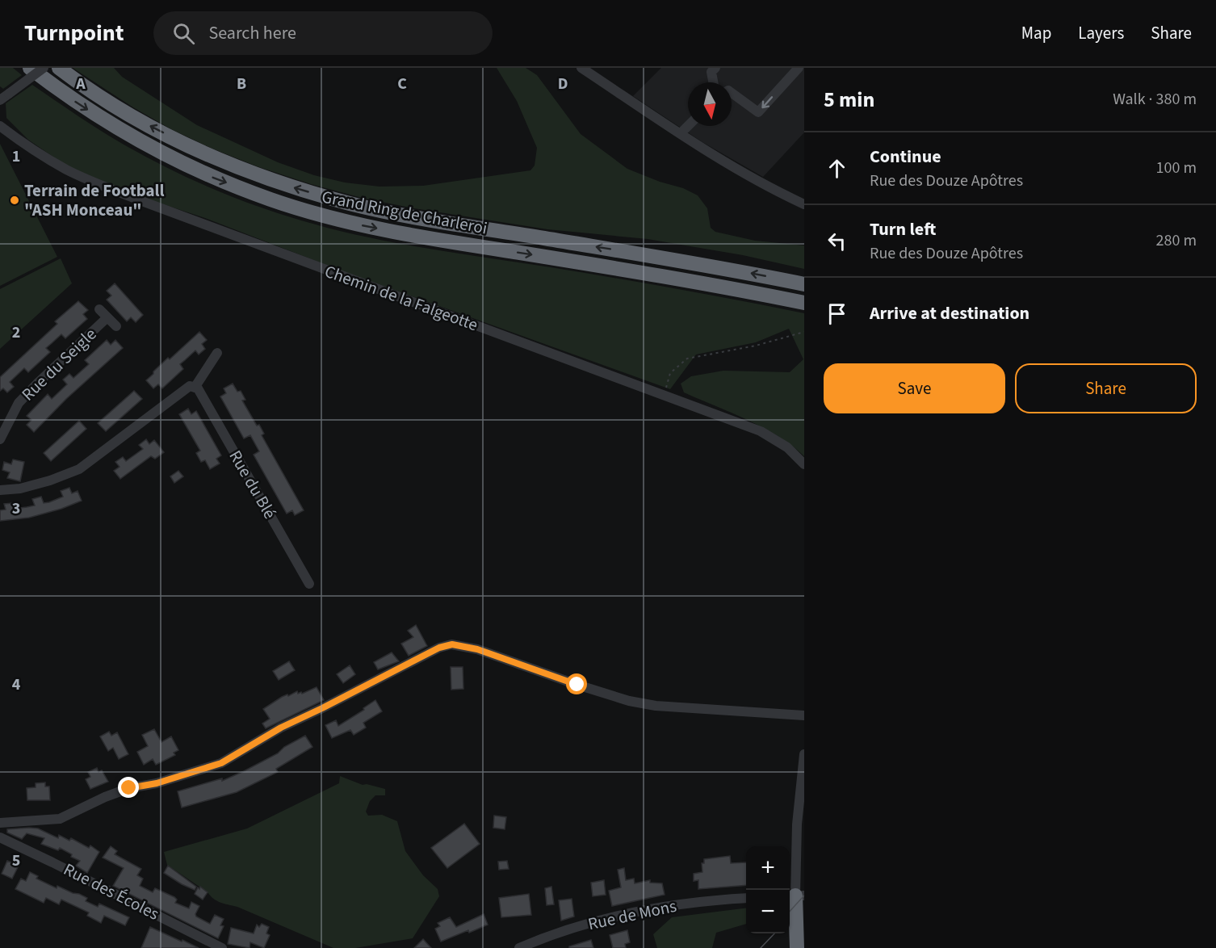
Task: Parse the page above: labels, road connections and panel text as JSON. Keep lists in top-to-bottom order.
{
  "streets": {
    "highway": ["Grand Ring de Charleroi"],
    "street": [
      "Chemin de la Falgeotte",
      "Rue du Seigle",
      "Rue du Blé",
      "Rue des Écoles",
      "Rue de Mons"
    ]
  },
  "places": ["Terrain de Football \"ASH Monceau\""],
  "north": "bottom",
  "page": {
    "header": "Turnpoint",
    "search": "Search here",
    "nav": ["Map", "Layers", "Share"],
    "heading": ["5 min", "Walk · 380 m"],
    "list": [
      ["Continue", "Rue des Douze Apôtres", "100 m"],
      ["Turn left", "Rue des Douze Apôtres", "280 m"],
      "Arrive at destination"
    ],
    "buttons": ["Save", "Share"],
    "map_buttons": ["+", "−"]
  },
  "grid": {
    "columns": [
      "A",
      "B",
      "C",
      "D"
    ],
    "rows": [
      "1",
      "2",
      "3",
      "4",
      "5"
    ]
  }
}
